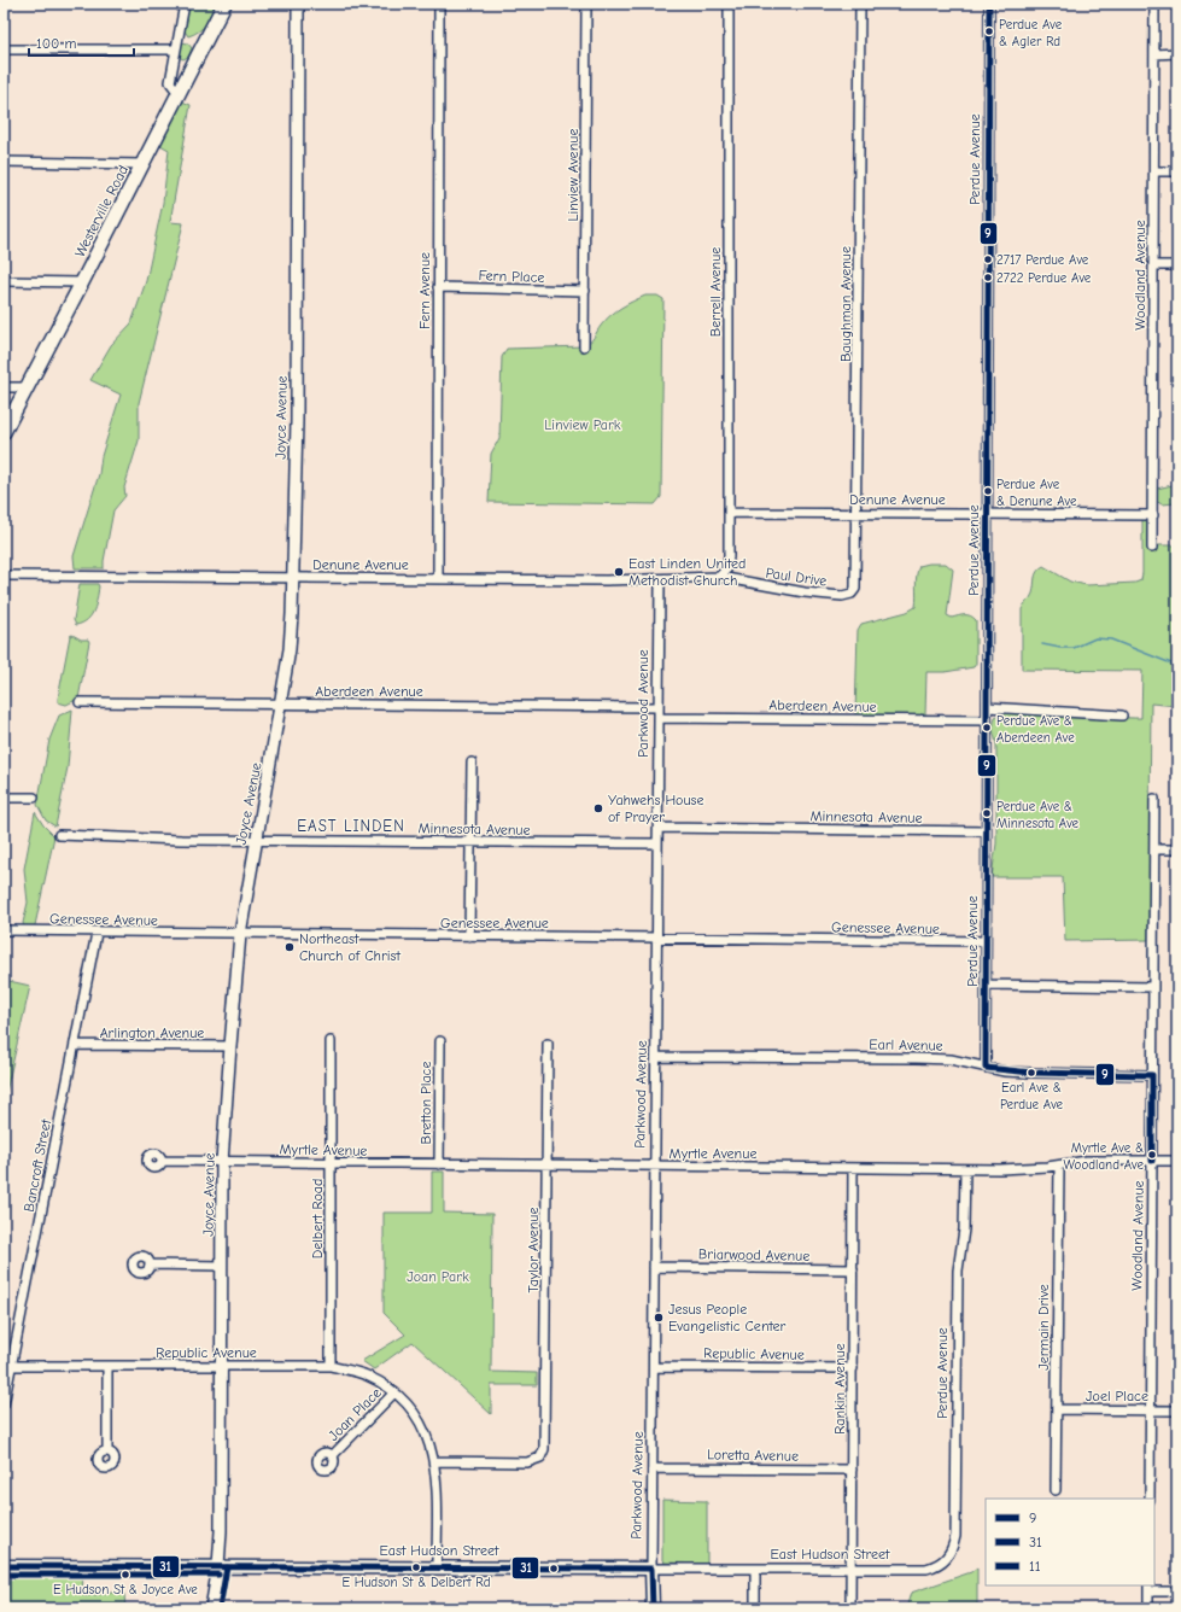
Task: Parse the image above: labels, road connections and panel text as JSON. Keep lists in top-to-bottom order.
{
  "streets": {
    "main road": ["Westerville Road", "Parkwood Avenue", "East Hudson Street"],
    "street": [
      "Perdue Avenue",
      "Linview Avenue",
      "Woodland Avenue",
      "Fern Place",
      "Fern Avenue",
      "Berrell Avenue",
      "Baughman Avenue",
      "Joyce Avenue",
      "Denune Avenue",
      "Paul Drive",
      "Aberdeen Avenue",
      "Minnesota Avenue",
      "Genessee Avenue",
      "Arlington Avenue",
      "Earl Avenue",
      "Bretton Place",
      "Myrtle Avenue",
      "Bancroft Street",
      "Delbert Road",
      "Taylor Avenue",
      "Briarwood Avenue",
      "Jermain Drive",
      "Republic Avenue",
      "Rankin Avenue",
      "Joel Place",
      "Joan Place",
      "Loretta Avenue"
    ]
  },
  "crossings": [
    ["Perdue Avenue", "Denune Avenue"],
    ["Perdue Avenue", "Aberdeen Avenue"],
    ["Perdue Avenue", "Minnesota Avenue"],
    ["Perdue Avenue", "Genessee Avenue"],
    ["Perdue Avenue", "Earl Avenue"],
    ["Perdue Avenue", "Myrtle Avenue"],
    ["Perdue Avenue", "East Hudson Street"],
    ["Linview Avenue", "Fern Place"],
    ["Woodland Avenue", "Denune Avenue"],
    ["Woodland Avenue", "Earl Avenue"],
    ["Woodland Avenue", "Myrtle Avenue"],
    ["Woodland Avenue", "Joel Place"],
    ["Fern Place", "Fern Avenue"],
    ["Fern Avenue", "Denune Avenue"],
    ["Berrell Avenue", "Denune Avenue"],
    ["Berrell Avenue", "Paul Drive"],
    ["Baughman Avenue", "Denune Avenue"],
    ["Baughman Avenue", "Paul Drive"],
    ["Joyce Avenue", "Denune Avenue"],
    ["Joyce Avenue", "Aberdeen Avenue"],
    ["Joyce Avenue", "Minnesota Avenue"],
    ["Joyce Avenue", "Genessee Avenue"],
    ["Joyce Avenue", "Arlington Avenue"],
    ["Joyce Avenue", "Myrtle Avenue"],
    ["Joyce Avenue", "Republic Avenue"],
    ["Joyce Avenue", "East Hudson Street"],
    ["Denune Avenue", "Paul Drive"],
    ["Denune Avenue", "Parkwood Avenue"],
    ["Aberdeen Avenue", "Parkwood Avenue"],
    ["Parkwood Avenue", "Minnesota Avenue"],
    ["Parkwood Avenue", "Genessee Avenue"],
    ["Parkwood Avenue", "Earl Avenue"],
    ["Parkwood Avenue", "Myrtle Avenue"],
    ["Parkwood Avenue", "Briarwood Avenue"],
    ["Parkwood Avenue", "Republic Avenue"],
    ["Parkwood Avenue", "Loretta Avenue"],
    ["Parkwood Avenue", "East Hudson Street"],
    ["Genessee Avenue", "Bancroft Street"],
    ["Arlington Avenue", "Bancroft Street"],
    ["Bretton Place", "Myrtle Avenue"],
    ["Myrtle Avenue", "Delbert Road"],
    ["Myrtle Avenue", "Taylor Avenue"],
    ["Myrtle Avenue", "Jermain Drive"],
    ["Myrtle Avenue", "Rankin Avenue"],
    ["Bancroft Street", "Republic Avenue"],
    ["Delbert Road", "Republic Avenue"],
    ["Briarwood Avenue", "Rankin Avenue"],
    ["Jermain Drive", "Joel Place"],
    ["Republic Avenue", "Rankin Avenue"],
    ["Republic Avenue", "Joan Place"],
    ["Rankin Avenue", "Loretta Avenue"],
    ["Rankin Avenue", "East Hudson Street"]
  ],
  "districts": ["EAST LINDEN"],
  "parks": ["Linview Park", "Joan Park"],
  "places": [
    "Perdue Ave & Agler Rd",
    "2717 Perdue Ave",
    "2722 Perdue Ave",
    "Perdue Ave & Denune Ave",
    "East Linden United Methodist Church",
    "Perdue Ave & Aberdeen Ave",
    "Yahwehs House of Prayer",
    "Perdue Ave & Minnesota Ave",
    "Northeast Church of Christ",
    "Earl Ave & Perdue Ave",
    "Myrtle Ave & Woodland Ave",
    "Jesus People Evangelistic Center",
    "E Hudson St & Delbert Rd",
    "E Hudson St & Joyce Ave"
  ],
  "lines": ["transit line 9", "transit line 31", "transit line 11"],
  "legend": ["9", "31", "11"],
  "scale_bar": "100 m"
}
